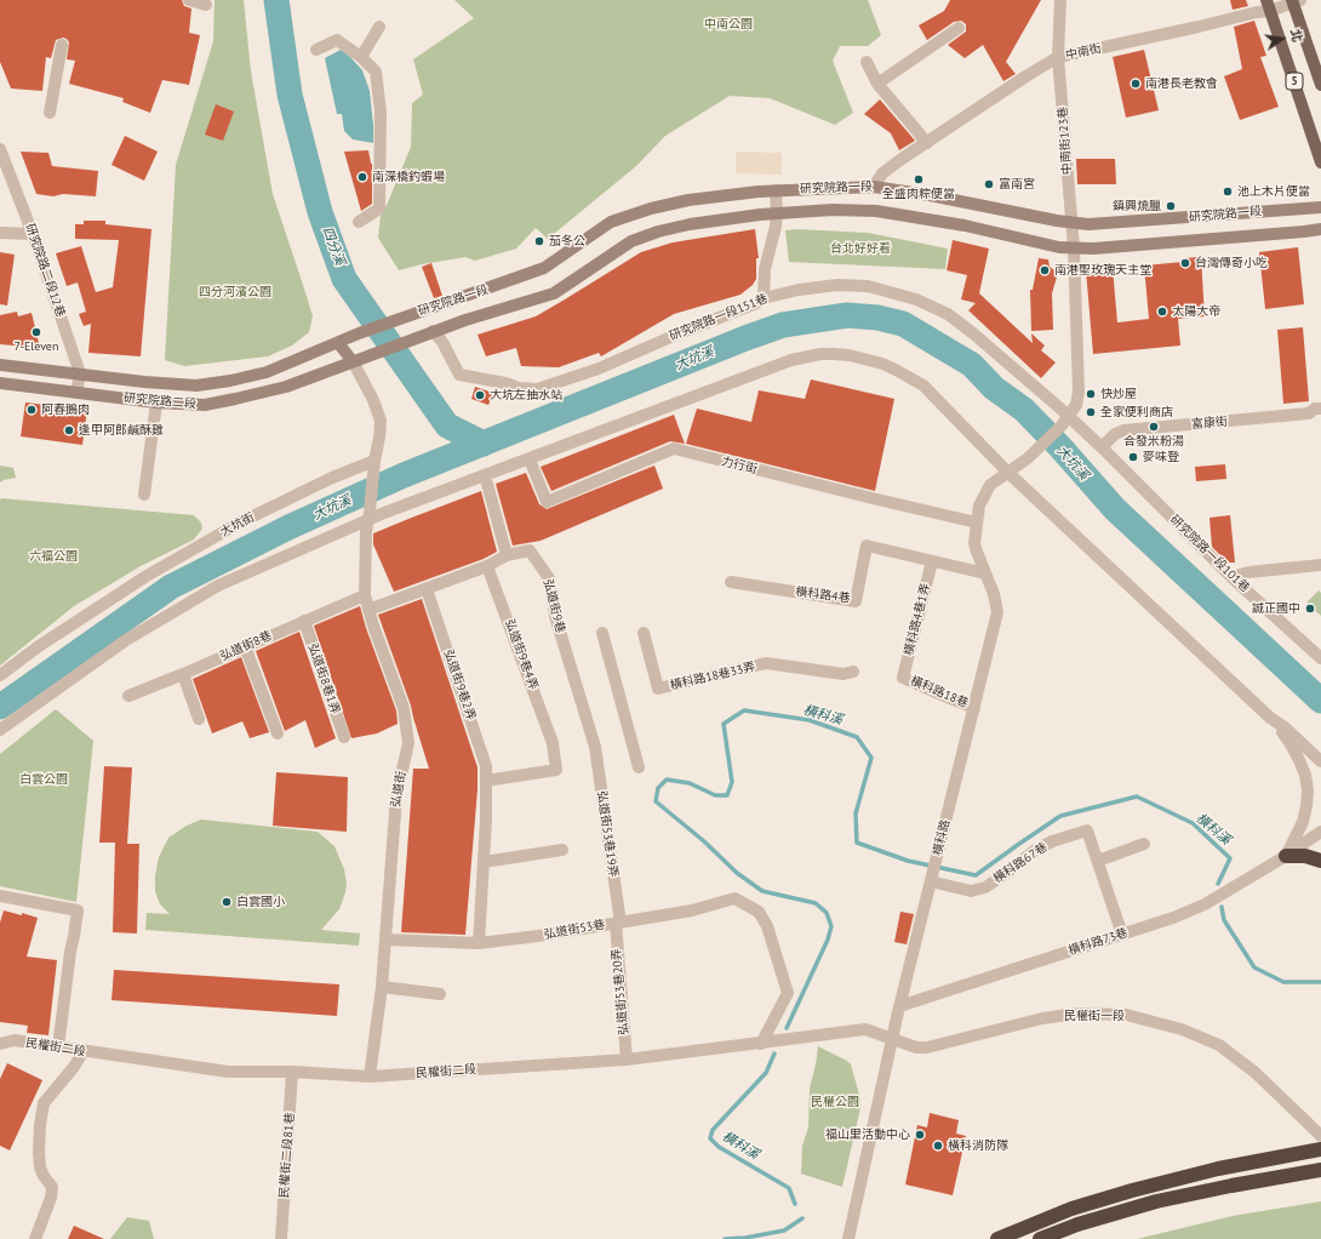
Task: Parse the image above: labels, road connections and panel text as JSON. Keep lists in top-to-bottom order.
{
  "streets": {
    "main road": ["5", "研究院路一段", "研究院路二段"],
    "street": [
      "中南街",
      "中南街123巷",
      "研究院路二段12巷",
      "研究院路一段151巷",
      "富康街",
      "力行街",
      "大坑街",
      "研究院路一段101巷",
      "橫科路4巷",
      "弘道街9巷",
      "橫科路4巷1弄",
      "弘道街8巷",
      "弘道街9巷4弄",
      "橫科路18巷33弄",
      "弘道街8巷1弄",
      "弘道街9巷2弄",
      "橫科路18巷",
      "弘道街",
      "弘道街53巷19弄",
      "橫科路",
      "橫科路67巷",
      "弘道街53巷",
      "橫科路73巷",
      "弘道街53巷20弄",
      "民權街一段",
      "民權街二段",
      "民權街二段81巷"
    ]
  },
  "crossings": [
    ["中南街", "5"],
    ["中南街", "中南街123巷"],
    ["中南街", "研究院路一段"],
    ["中南街123巷", "研究院路一段"],
    ["研究院路一段", "研究院路一段151巷"],
    ["研究院路一段", "研究院路二段"],
    ["研究院路二段12巷", "研究院路二段"],
    ["研究院路一段151巷", "富康街"],
    ["研究院路一段151巷", "研究院路一段101巷"],
    ["研究院路一段151巷", "橫科路"],
    ["富康街", "研究院路一段101巷"],
    ["力行街", "橫科路"],
    ["大坑街", "弘道街"],
    ["橫科路4巷", "橫科路4巷1弄"],
    ["橫科路4巷", "橫科路"],
    ["弘道街9巷", "弘道街9巷4弄"],
    ["弘道街9巷", "弘道街9巷2弄"],
    ["弘道街9巷", "弘道街"],
    ["弘道街9巷", "弘道街53巷19弄"],
    ["橫科路4巷1弄", "橫科路18巷"],
    ["弘道街8巷", "弘道街8巷1弄"],
    ["弘道街8巷", "弘道街"],
    ["弘道街9巷4弄", "弘道街9巷2弄"],
    ["弘道街9巷2弄", "弘道街53巷"],
    ["橫科路18巷", "橫科路"],
    ["弘道街", "弘道街53巷"],
    ["弘道街", "民權街二段"],
    ["弘道街53巷19弄", "弘道街53巷"],
    ["弘道街53巷19弄", "弘道街53巷20弄"],
    ["橫科路", "橫科路67巷"],
    ["橫科路", "橫科路73巷"],
    ["橫科路", "民權街一段"],
    ["橫科路", "民權街二段"],
    ["橫科路67巷", "橫科路73巷"],
    ["弘道街53巷", "弘道街53巷20弄"],
    ["弘道街53巷", "民權街二段"],
    ["弘道街53巷20弄", "民權街二段"],
    ["民權街一段", "民權街二段"],
    ["民權街二段", "民權街二段81巷"]
  ],
  "water": ["四分溪", "大坑溪", "橫科溪"],
  "parks": [
    "中南公園",
    "台北好好看",
    "四分河濱公園",
    "六福公園",
    "白雲公園",
    "民權公園"
  ],
  "places": [
    "南港長老教會",
    "南深橋釣蝦場",
    "全盛肉粽便當",
    "富南宮",
    "池上木片便當",
    "鎮興燒臘",
    "茄冬公",
    "台灣傳奇小吃",
    "南港聖玫瑰天主堂",
    "太陽大帝",
    "7-Eleven",
    "快炒屋",
    "大坑左抽水站",
    "阿春鵝肉",
    "全家便利商店",
    "合發米粉湯",
    "逢甲阿郎鹹酥雞",
    "麥味登",
    "誠正國中",
    "白雲國小",
    "福山里活動中心",
    "橫科消防隊"
  ],
  "north": "right"
}
